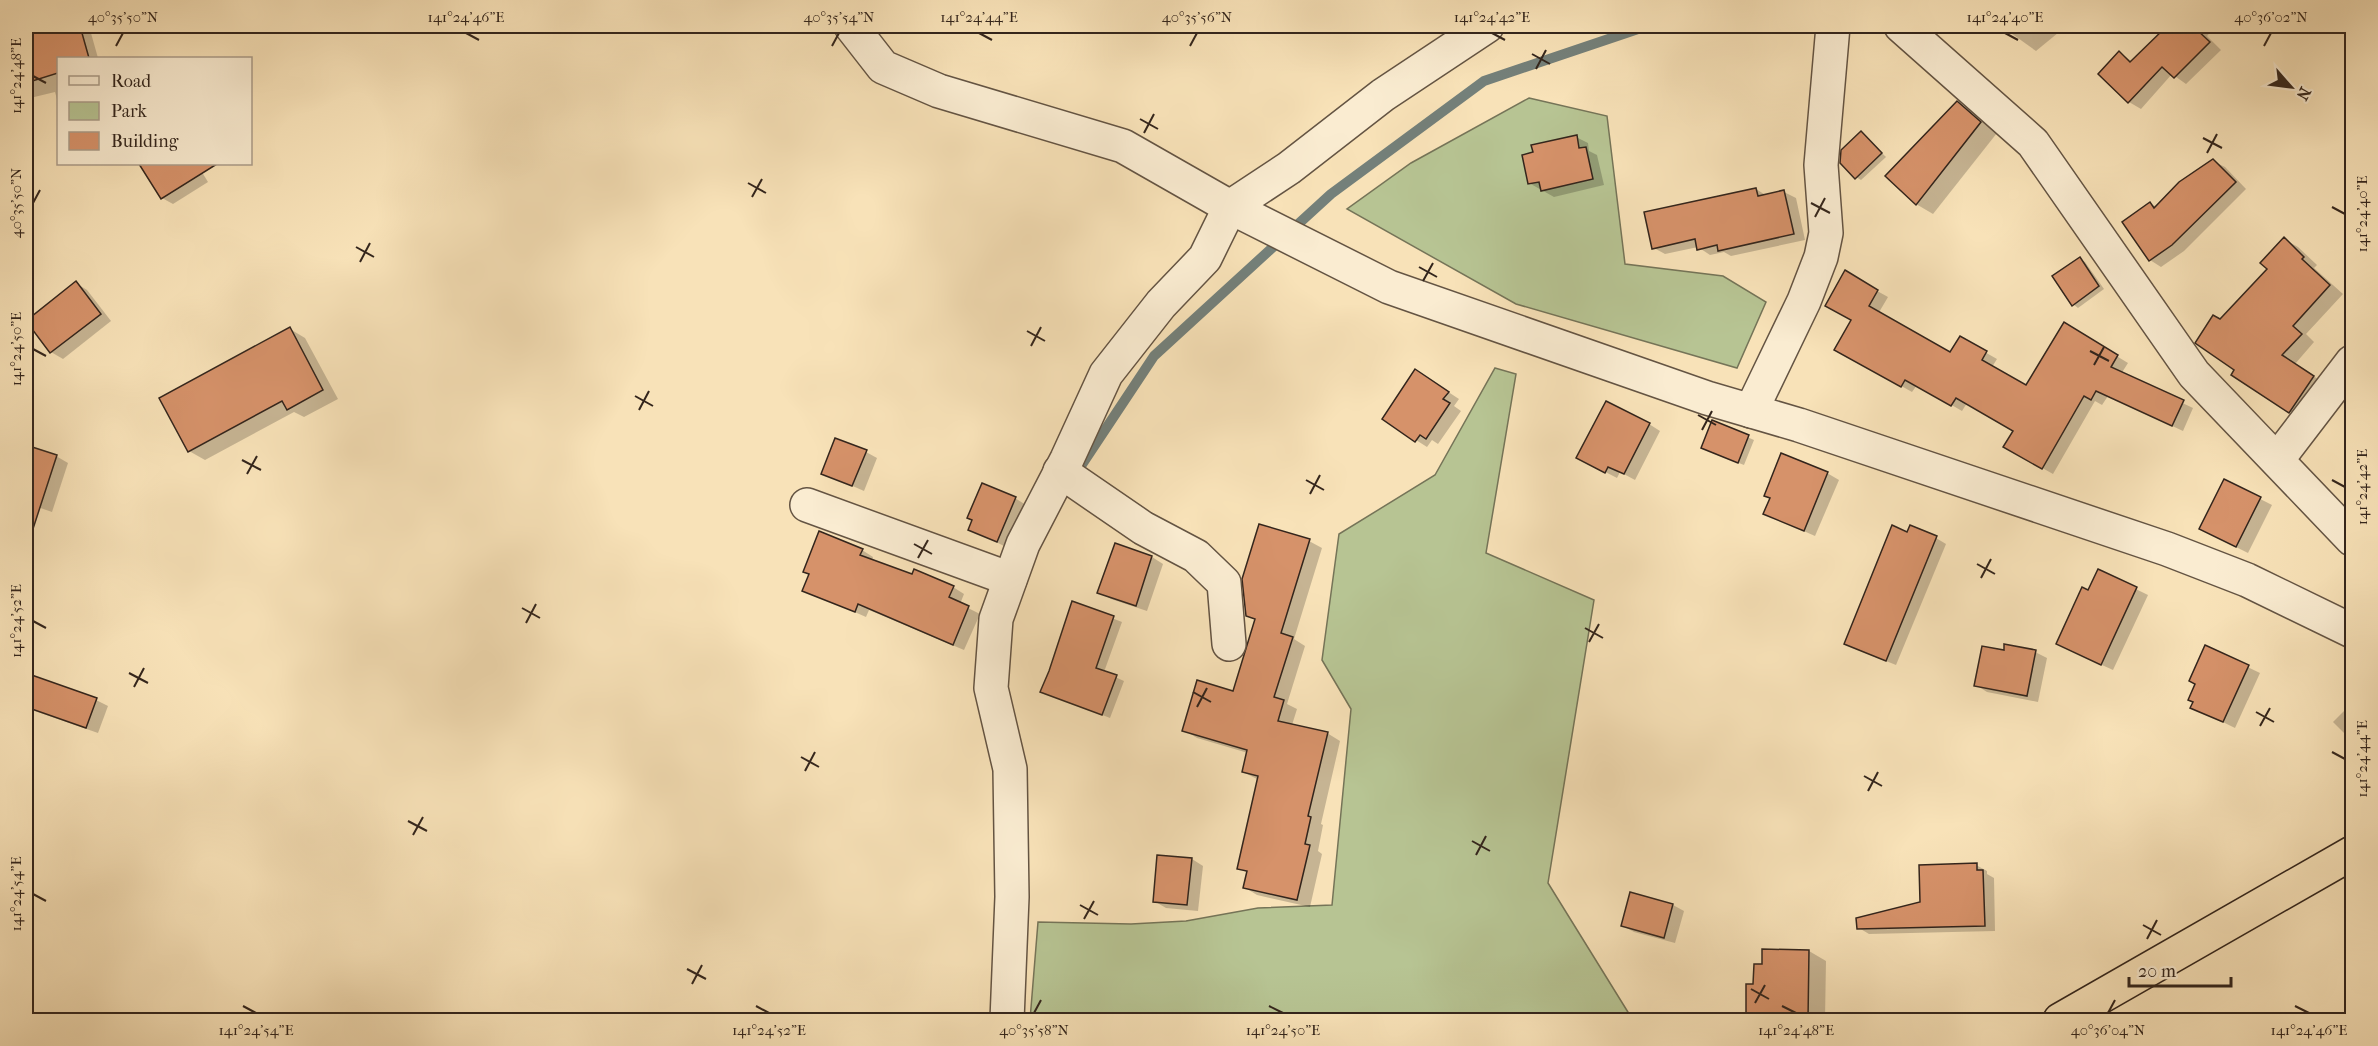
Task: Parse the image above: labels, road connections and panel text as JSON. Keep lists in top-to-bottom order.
{
  "legend": ["Road", "Park", "Building"],
  "scale_bar": "20 m",
  "north": "bottom right",
  "coordinates": [
    "40°35'50\"N",
    "141°24'46\"E",
    "40°35'54\"N",
    "141°24'44\"E",
    "40°35'56\"N",
    "141°24'42\"E",
    "141°24'40\"E",
    "40°36'02\"N",
    "141°24'48\"E",
    "141°24'50\"E",
    "141°24'52\"E",
    "141°24'54\"E",
    "40°35'58\"N",
    "40°36'04\"N"
  ]
}
